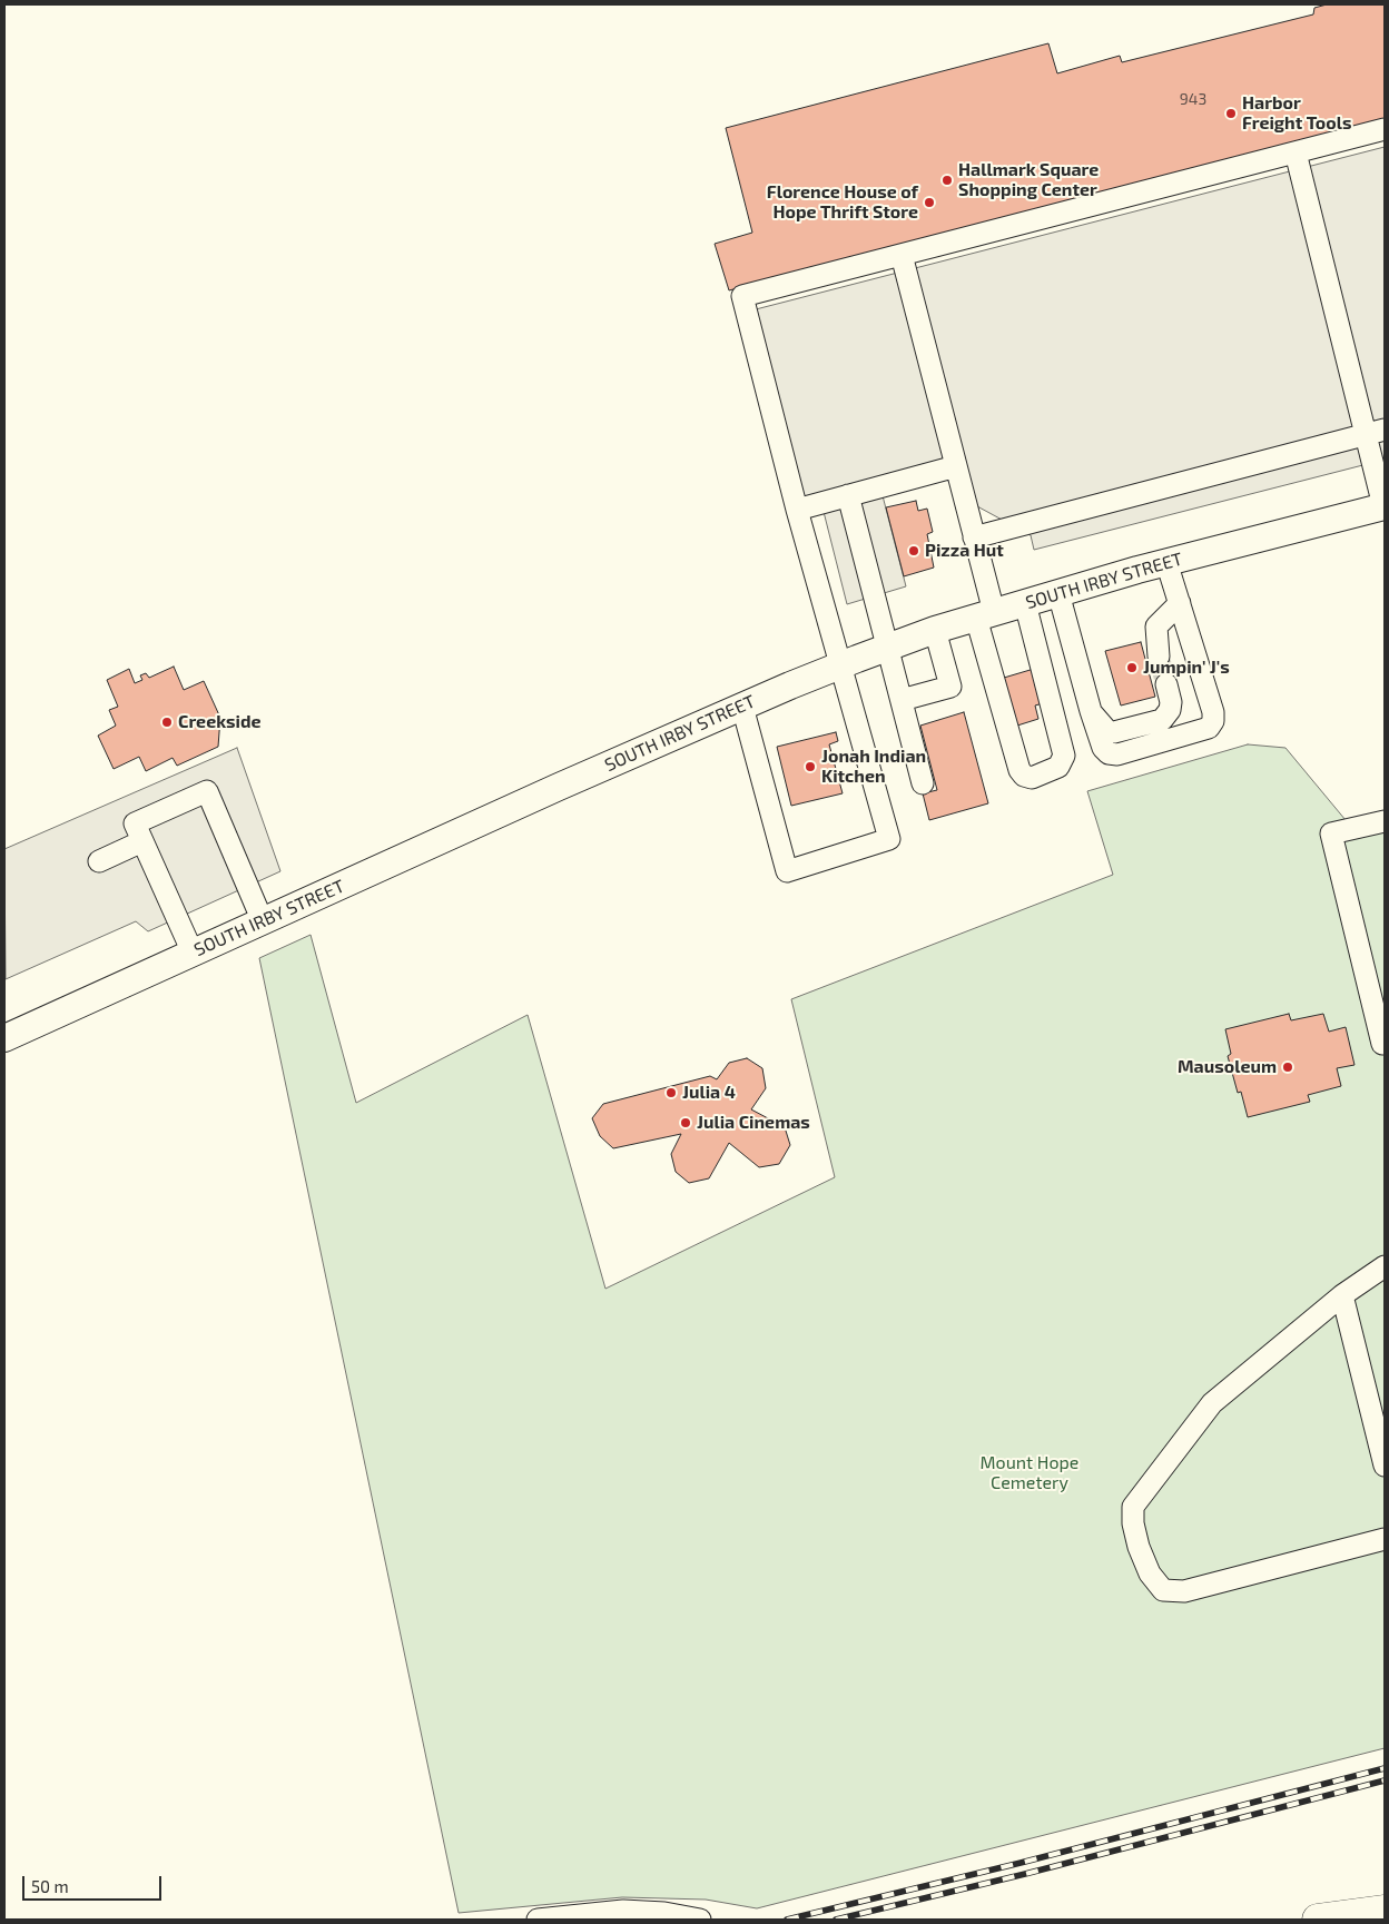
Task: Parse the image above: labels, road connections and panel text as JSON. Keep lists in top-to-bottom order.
{
  "streets": {
    "main road": ["SOUTH IRBY STREET"]
  },
  "parks": ["Mount Hope Cemetery"],
  "places": [
    "Harbor Freight Tools",
    "Hallmark Square Shopping Center",
    "Florence House of Hope Thrift Store",
    "Pizza Hut",
    "Jumpin' J's",
    "Creekside",
    "Jonah Indian Kitchen",
    "Mausoleum",
    "Julia 4",
    "Julia Cinemas"
  ],
  "house_numbers": ["943"],
  "scale_bar": "50 m"
}
